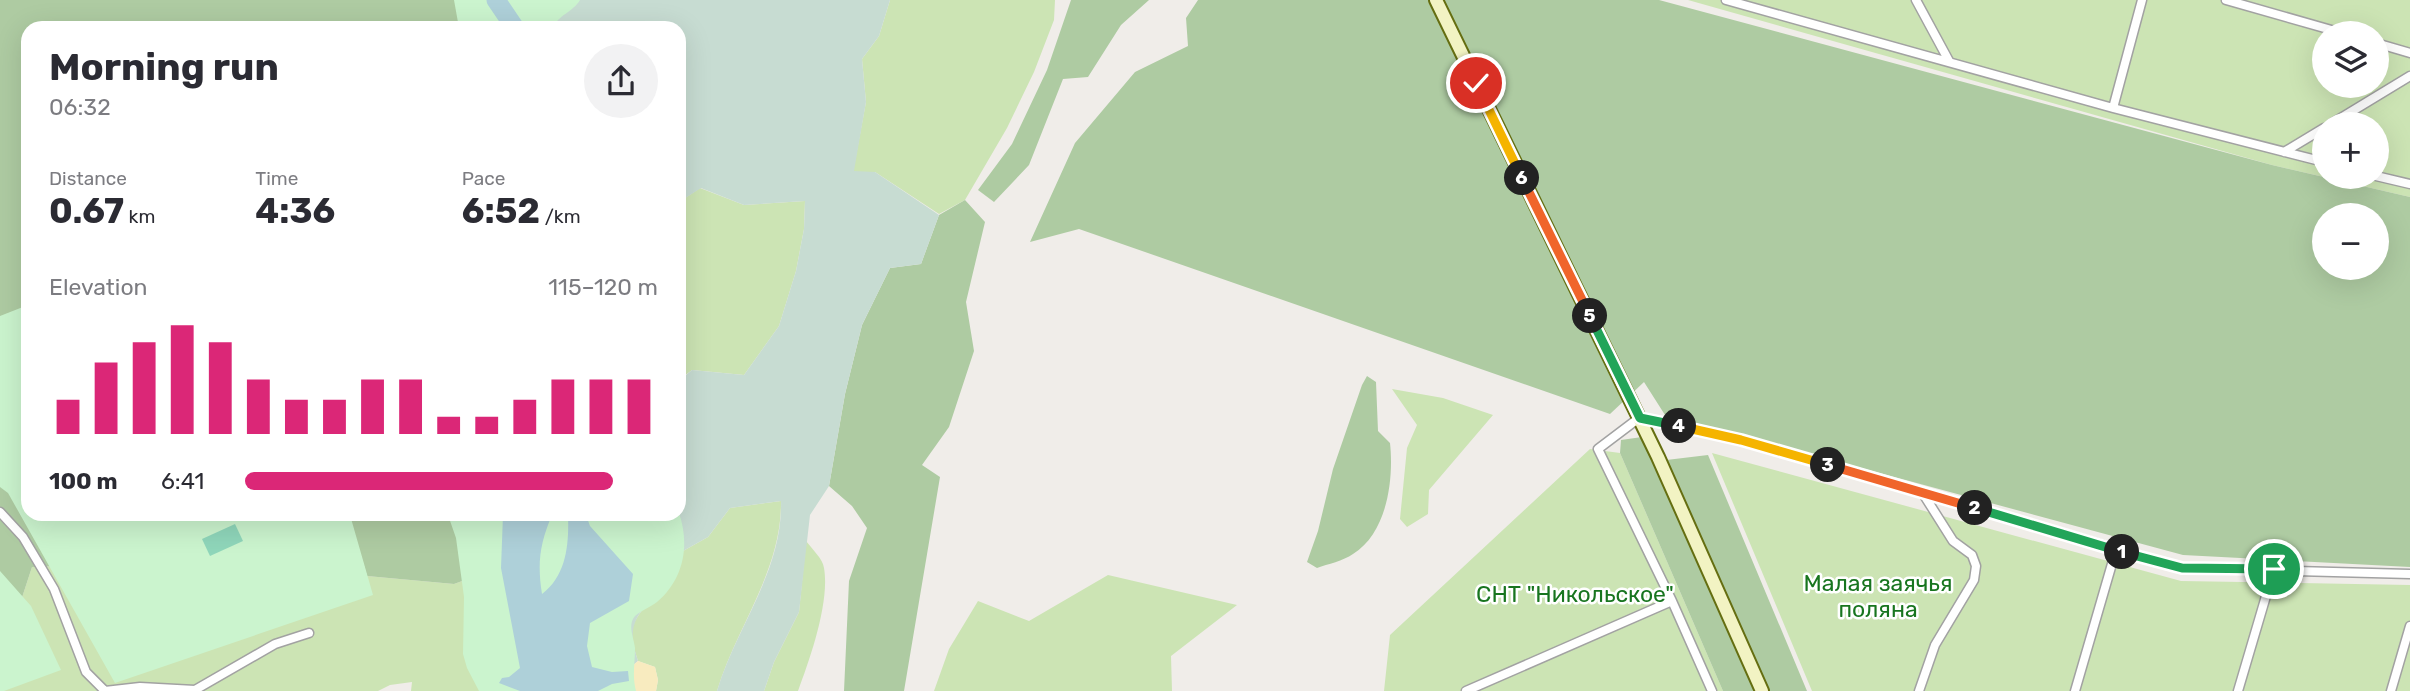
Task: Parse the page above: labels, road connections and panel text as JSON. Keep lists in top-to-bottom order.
{
  "parks": ["Малая заячья поляна", "СНТ \"Никольское\""],
  "page": {
    "map_buttons": ["+", "−"],
    "heading": ["Morning run", "06:32"],
    "stats": [
      ["Distance", "0.67 km"],
      ["Time", "4:36"],
      ["Pace", "6:52 /km"]
    ],
    "pins": [
      "6",
      "5",
      "4",
      "3",
      "2",
      "1"
    ],
    "chart": ["Elevation", "115–120 m"],
    "list": [
      {
        "name": "100 m",
        "note": "6:41"
      }
    ]
  }
}
